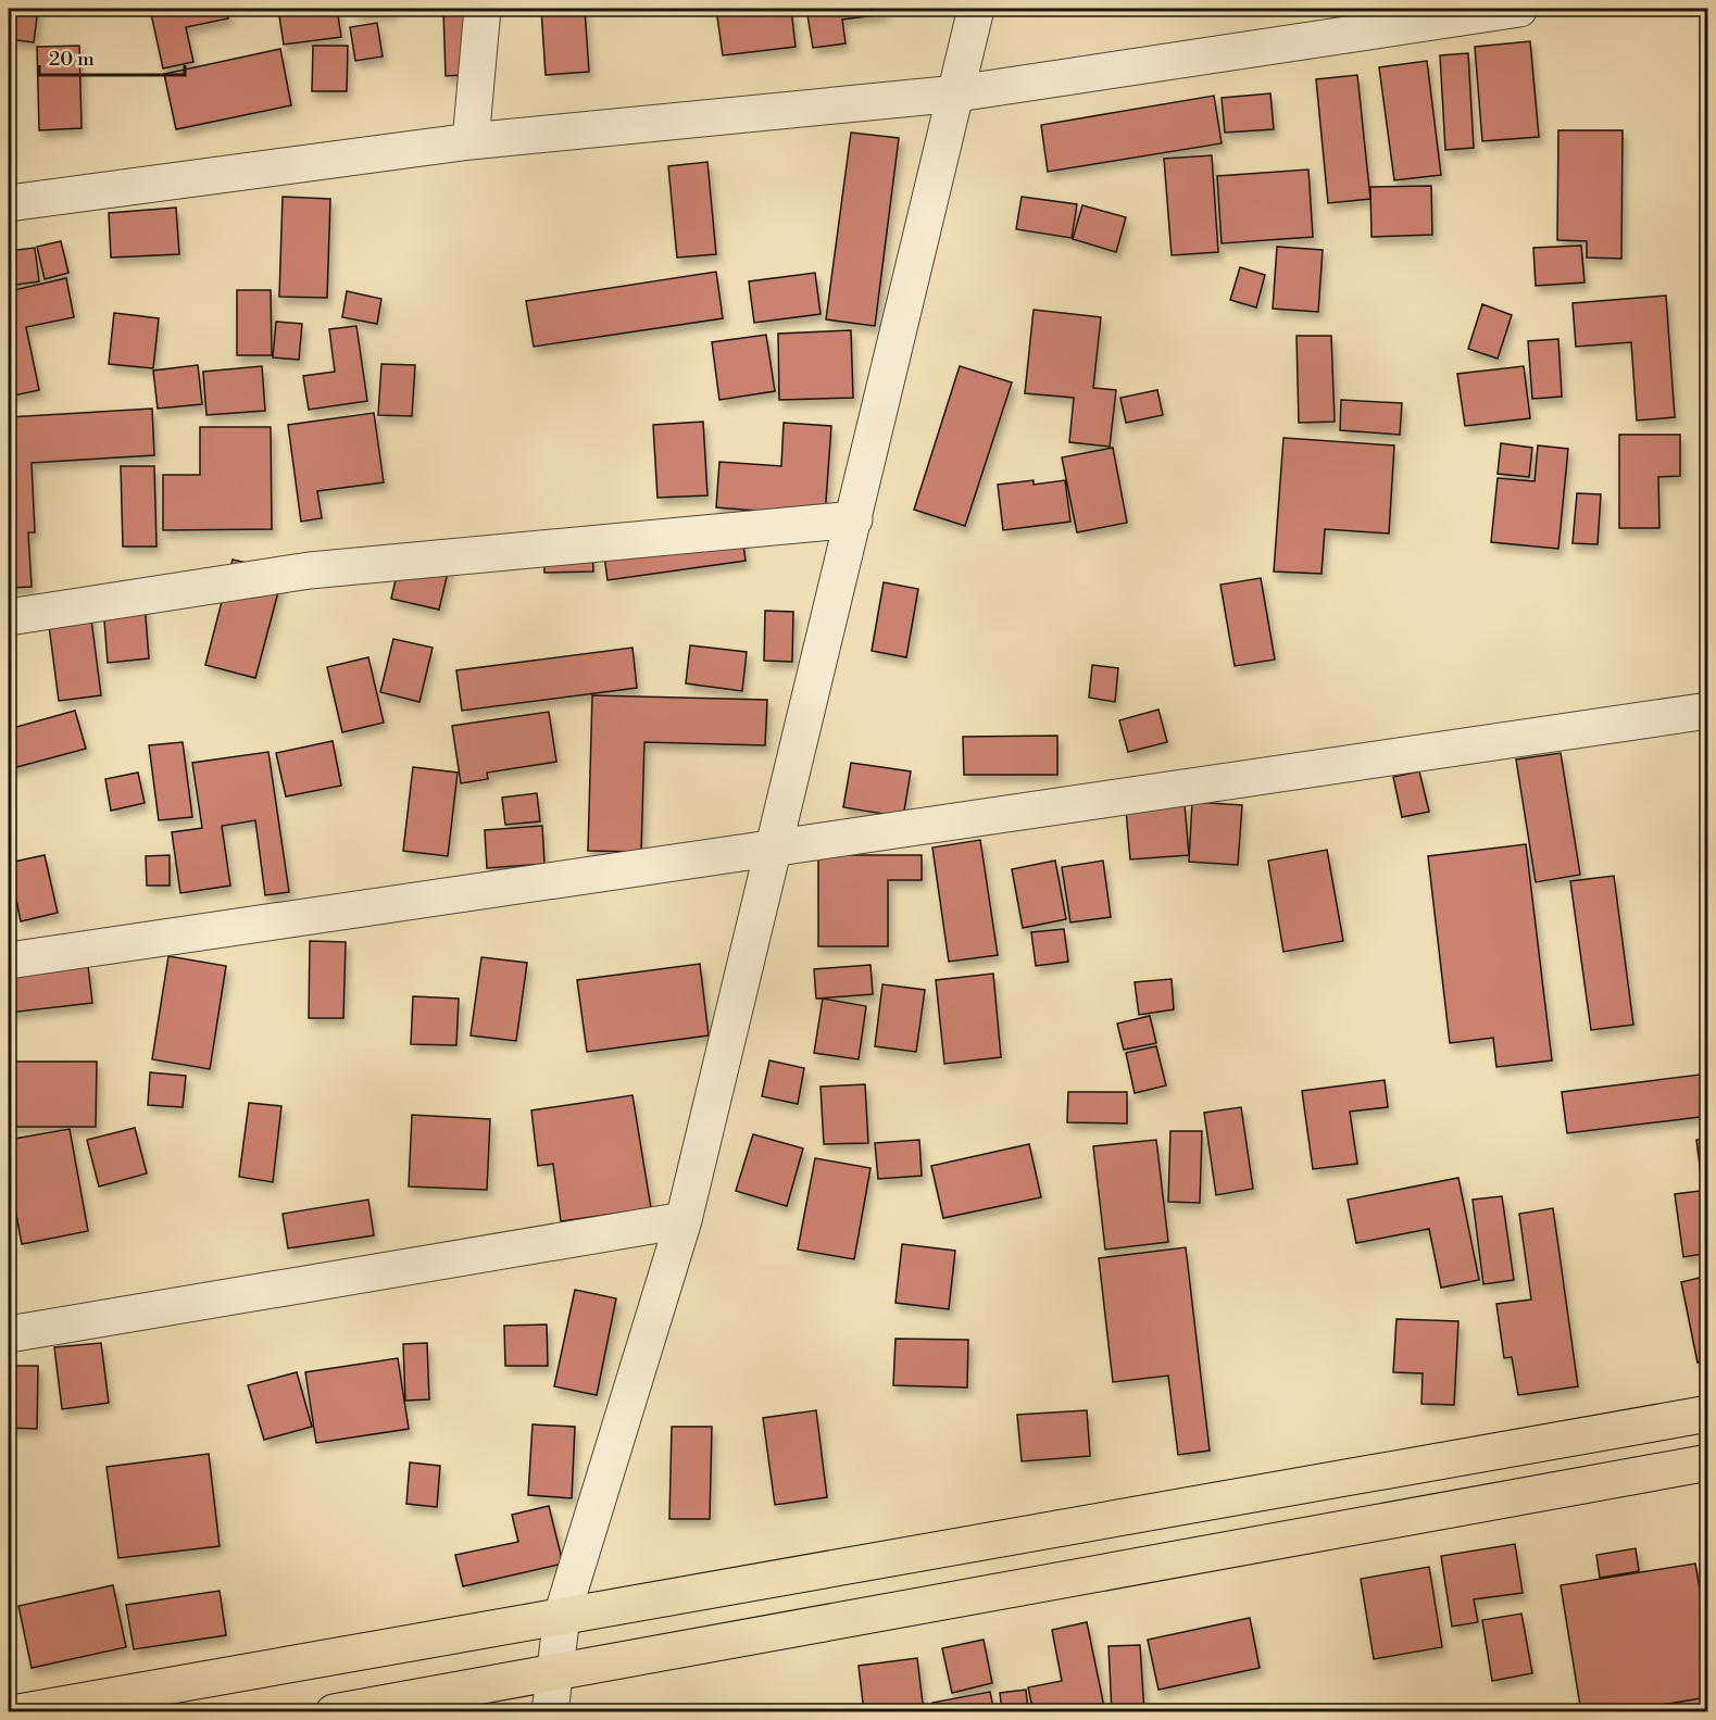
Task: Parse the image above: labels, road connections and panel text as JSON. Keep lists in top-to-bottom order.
{
  "scale_bar": "20 m"
}
